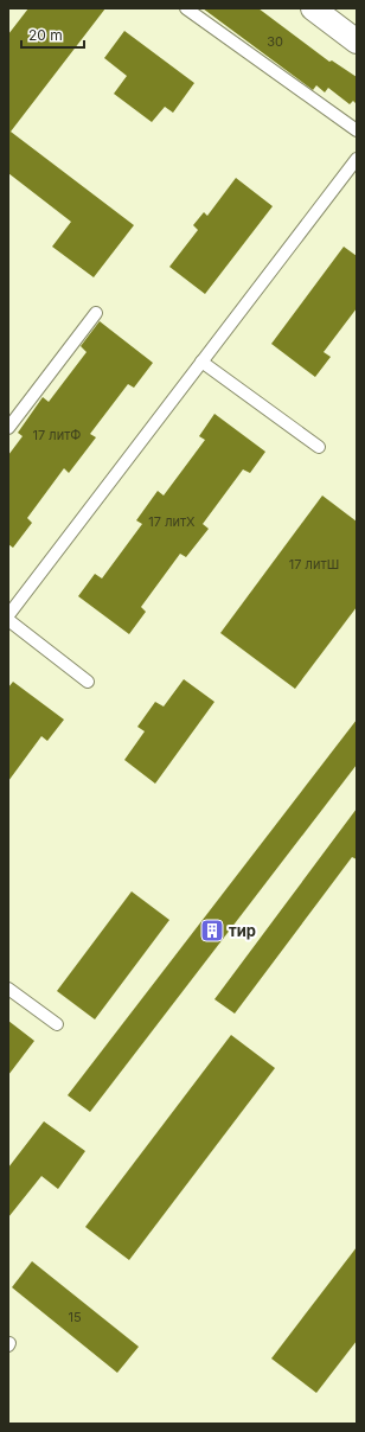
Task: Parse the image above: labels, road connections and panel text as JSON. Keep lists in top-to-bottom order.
{
  "places": {
    "building": ["тир"]
  },
  "house_numbers": [
    "30",
    "17 литФ",
    "17 литХ",
    "17 литШ",
    "15"
  ],
  "scale_bar": "20 m"
}
